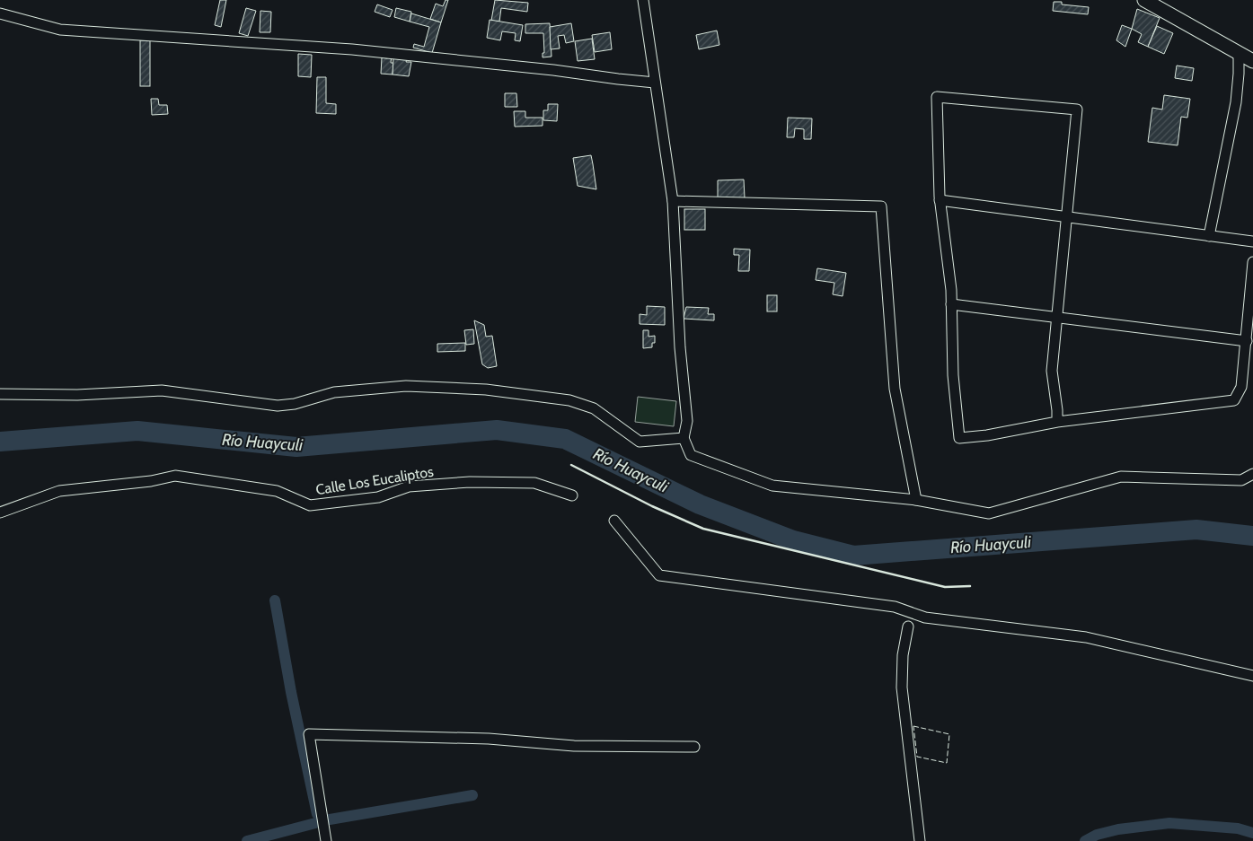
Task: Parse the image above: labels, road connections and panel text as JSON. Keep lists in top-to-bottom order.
{
  "streets": {
    "street": ["Calle Los Eucaliptos"]
  },
  "water": ["Río Huayculi"]
}
